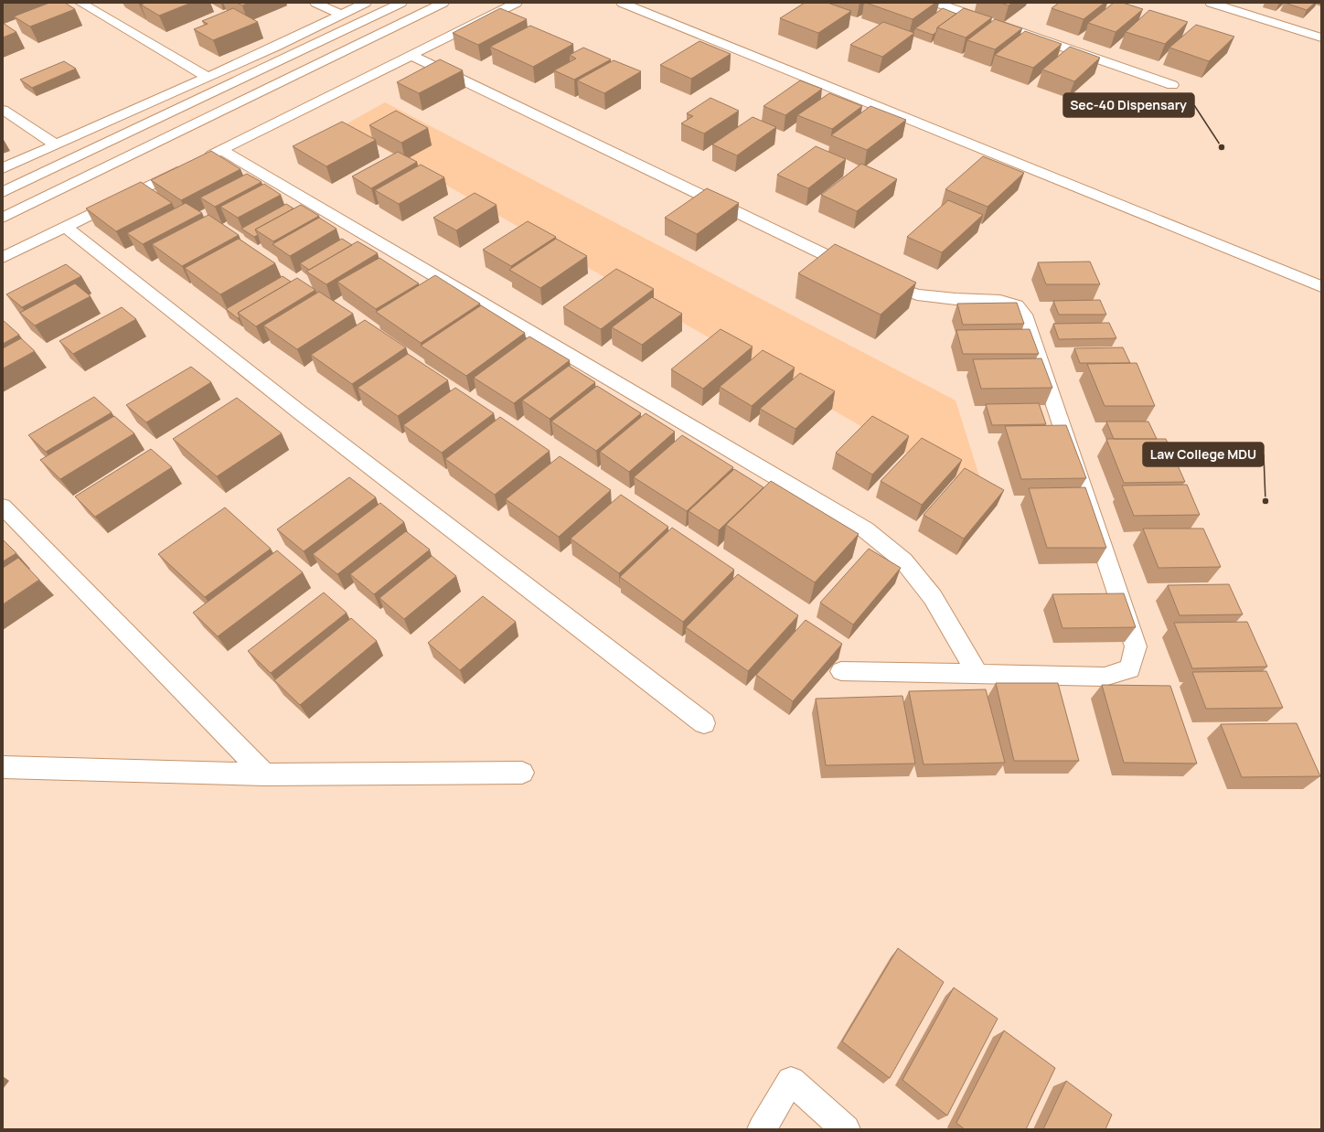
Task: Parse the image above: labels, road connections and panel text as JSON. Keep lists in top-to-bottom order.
{
  "places": ["Sec-40 Dispensary", "Law College MDU"]
}
